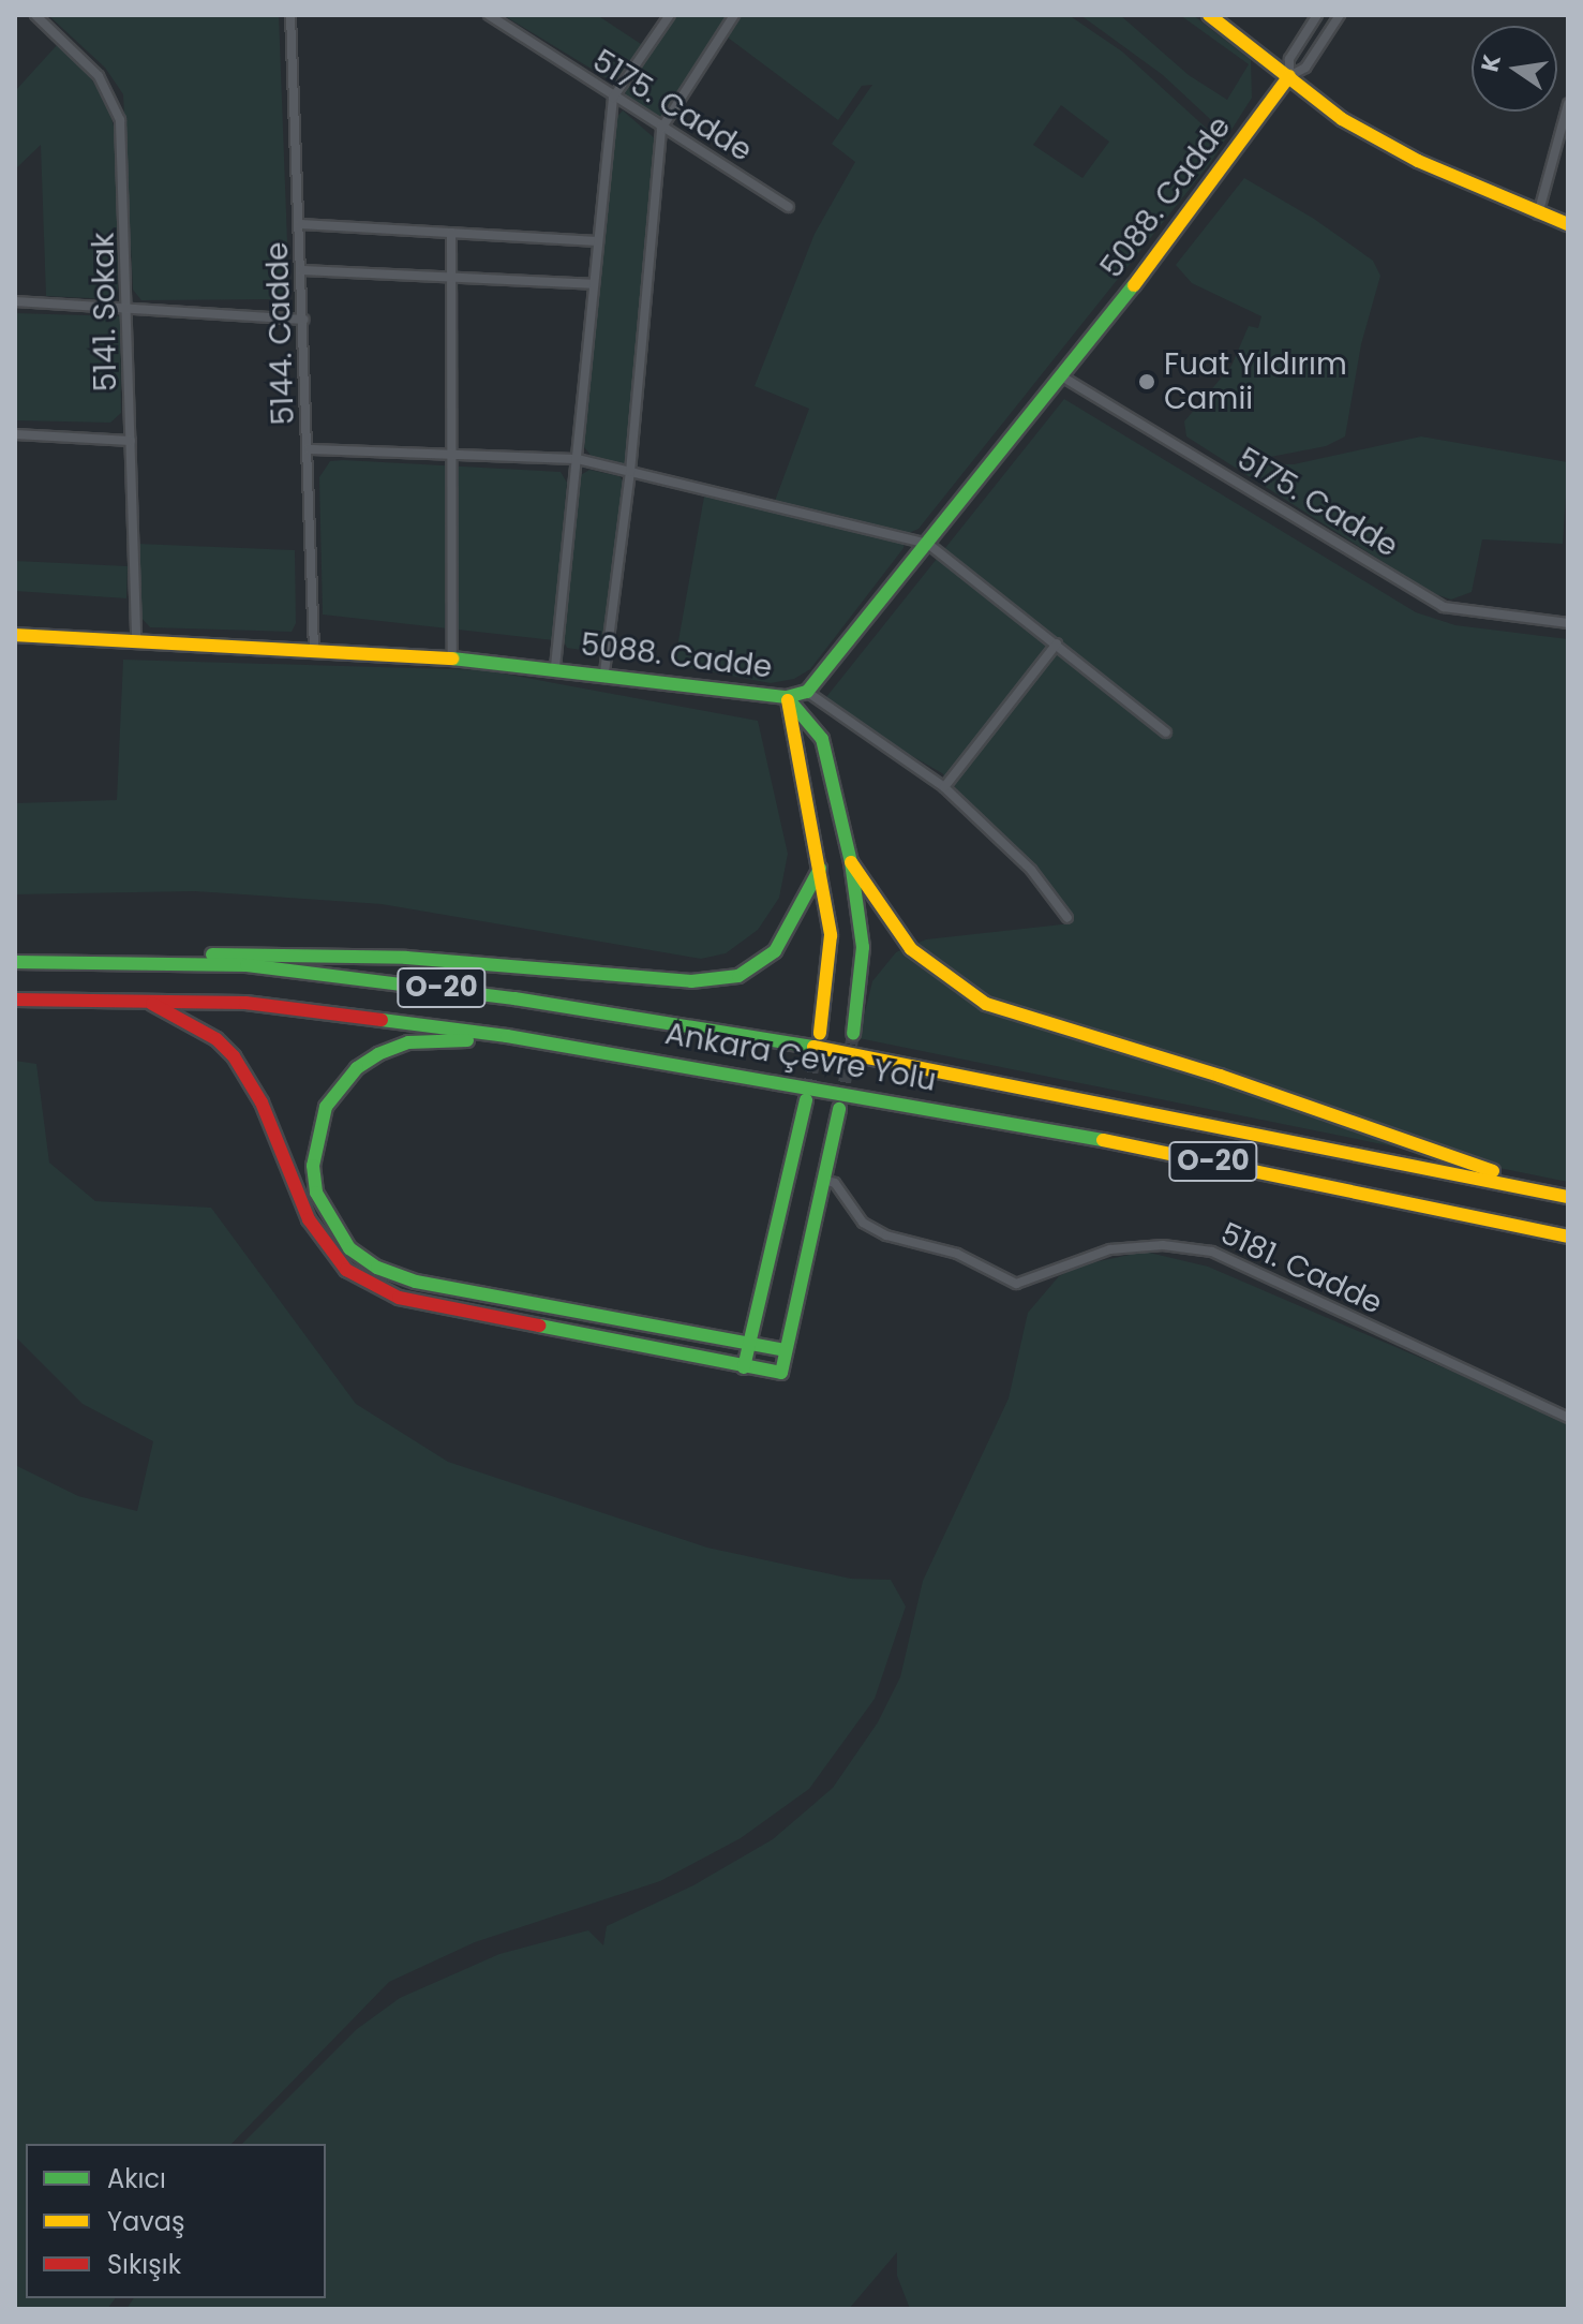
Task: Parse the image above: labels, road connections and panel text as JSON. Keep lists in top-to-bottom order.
{
  "streets": {
    "main road": ["5088. Cadde", "O-20", "Ankara Çevre Yolu"],
    "street": [
      "5175. Cadde",
      "5141. Sokak",
      "5144. Cadde",
      "5181. Cadde"
    ]
  },
  "crossings": [
    ["5175. Cadde", "5088. Cadde"],
    ["5088. Cadde", "5141. Sokak"],
    ["5088. Cadde", "5144. Cadde"]
  ],
  "places": ["Fuat Yıldırım Camii"],
  "legend": ["Akıcı", "Yavaş", "Sıkışık"],
  "north": "left"
}
